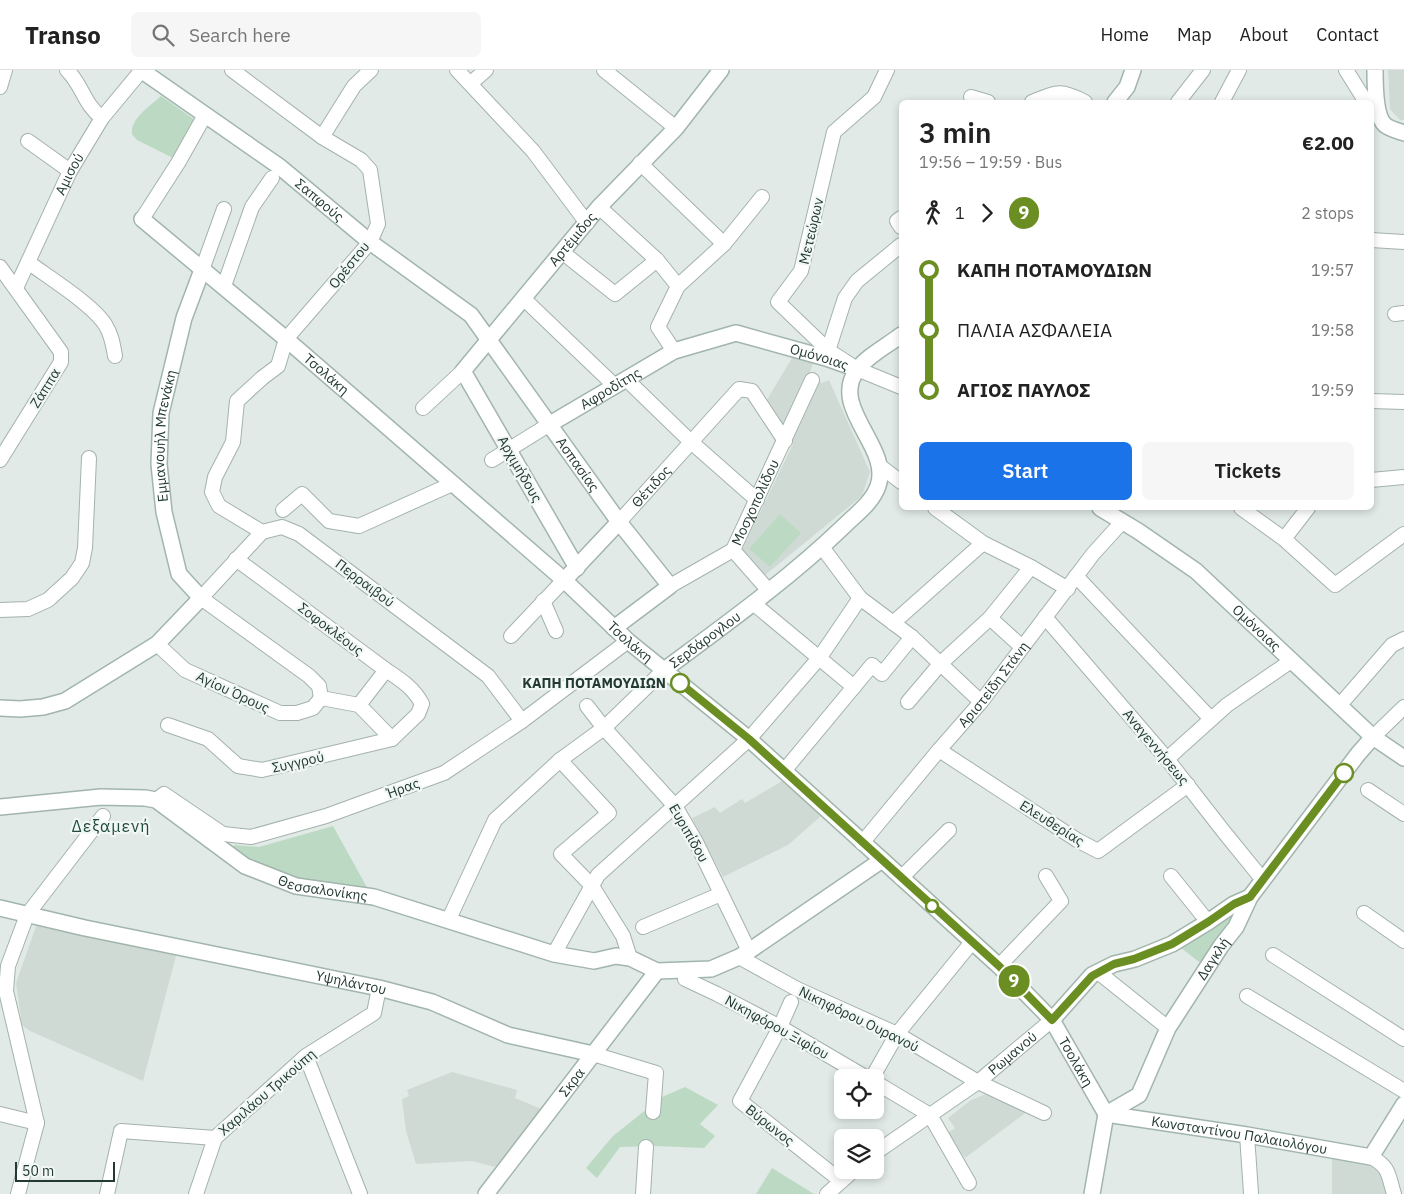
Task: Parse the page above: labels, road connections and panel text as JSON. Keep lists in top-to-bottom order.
{
  "streets": {
    "street": [
      "Αμισού",
      "Σαπφούς",
      "Μετεώρων",
      "Αρτέμιδος",
      "Ορέστου",
      "Ομόνοιας",
      "Τσολάκη",
      "Ζάππα",
      "Αφροδίτης",
      "Εμμανουήλ Μπενάκη",
      "Ασπασίας",
      "Αρχιμήδους",
      "Θέτιδος",
      "Μοσχοπολίδου",
      "Περραιβού",
      "Σοφοκλέους",
      "Σερδάρογλου",
      "Αριστείδη Στάνη",
      "Αγίου Όρους",
      "Αναγεννήσεως",
      "Συγγρού",
      "Ήρας",
      "Ελευθερίας",
      "Ευριπίδου",
      "Θεσσαλονίκης",
      "Δαγκλή",
      "Υψηλάντου",
      "Νικηφόρου Ουρανού",
      "Νικηφόρου Ξιφίου",
      "Ρωμανού",
      "Σκρα",
      "Χαριλάου Τρικούπη",
      "Βύρωνος",
      "Κωνσταντίνου Παλαιολόγου"
    ]
  },
  "crossings": [
    ["Αμισού", "Σαπφούς"],
    ["Αμισού", "Ζάππα"],
    ["Σαπφούς", "Αρτέμιδος"],
    ["Σαπφούς", "Ορέστου"],
    ["Σαπφούς", "Ασπασίας"],
    ["Μετεώρων", "Ομόνοιας"],
    ["Αρτέμιδος", "Ασπασίας"],
    ["Αρτέμιδος", "Αρχιμήδους"],
    ["Ορέστου", "Τσολάκη"],
    ["Ομόνοιας", "Αφροδίτης"],
    ["Ομόνοιας", "Αριστείδη Στάνη"],
    ["Ομόνοιας", "Δαγκλή"],
    ["Τσολάκη", "Εμμανουήλ Μπενάκη"],
    ["Τσολάκη", "Θέτιδος"],
    ["Τσολάκη", "Μοσχοπολίδου"],
    ["Τσολάκη", "Σερδάρογλου"],
    ["Τσολάκη", "Αριστείδη Στάνη"],
    ["Τσολάκη", "Ήρας"],
    ["Τσολάκη", "Δαγκλή"],
    ["Τσολάκη", "Ρωμανού"],
    ["Τσολάκη", "Κωνσταντίνου Παλαιολόγου"],
    ["Αφροδίτης", "Ασπασίας"],
    ["Αφροδίτης", "Αρχιμήδους"],
    ["Ασπασίας", "Θέτιδος"],
    ["Ασπασίας", "Μοσχοπολίδου"],
    ["Αρχιμήδους", "Θέτιδος"],
    ["Θέτιδος", "Μοσχοπολίδου"],
    ["Περραιβού", "Ήρας"],
    ["Σοφοκλέους", "Συγγρού"],
    ["Σερδάρογλου", "Ευριπίδου"],
    ["Σερδάρογλου", "Θεσσαλονίκης"],
    ["Αριστείδη Στάνη", "Αναγεννήσεως"],
    ["Αριστείδη Στάνη", "Ελευθερίας"],
    ["Αναγεννήσεως", "Ελευθερίας"],
    ["Αναγεννήσεως", "Δαγκλή"],
    ["Ήρας", "Θεσσαλονίκης"],
    ["Ευριπίδου", "Νικηφόρου Ουρανού"],
    ["Θεσσαλονίκης", "Σκρα"],
    ["Δαγκλή", "Ρωμανού"],
    ["Δαγκλή", "Κωνσταντίνου Παλαιολόγου"],
    ["Υψηλάντου", "Σκρα"],
    ["Υψηλάντου", "Χαριλάου Τρικούπη"],
    ["Νικηφόρου Ουρανού", "Ρωμανού"],
    ["Νικηφόρου Ξιφίου", "Βύρωνος"]
  ],
  "districts": ["Δεξαμενή"],
  "places": ["ΚΑΠΗ ΠΟΤΑΜΟΥΔΙΩΝ"],
  "lines": ["bus line 9"],
  "scale_bar": "50 m",
  "page": {
    "header": "Transo",
    "search": "Search here",
    "nav": [
      "Home",
      "Map",
      "About",
      "Contact"
    ],
    "on_map": "9",
    "heading": ["3 min", "19:56 – 19:59 · Bus", "€2.00"],
    "legs": ["1", "9", "2 stops"],
    "list": [
      {
        "name": "ΚΑΠΗ ΠΟΤΑΜΟΥΔΙΩΝ",
        "value": "19:57"
      },
      {
        "name": "ΠΑΛΙΑ ΑΣΦΑΛΕΙΑ",
        "value": "19:58"
      },
      {
        "name": "ΑΓΙΟΣ ΠΑΥΛΟΣ",
        "value": "19:59"
      }
    ],
    "buttons": ["Start", "Tickets"],
    "scale": "50 m"
  }
}
